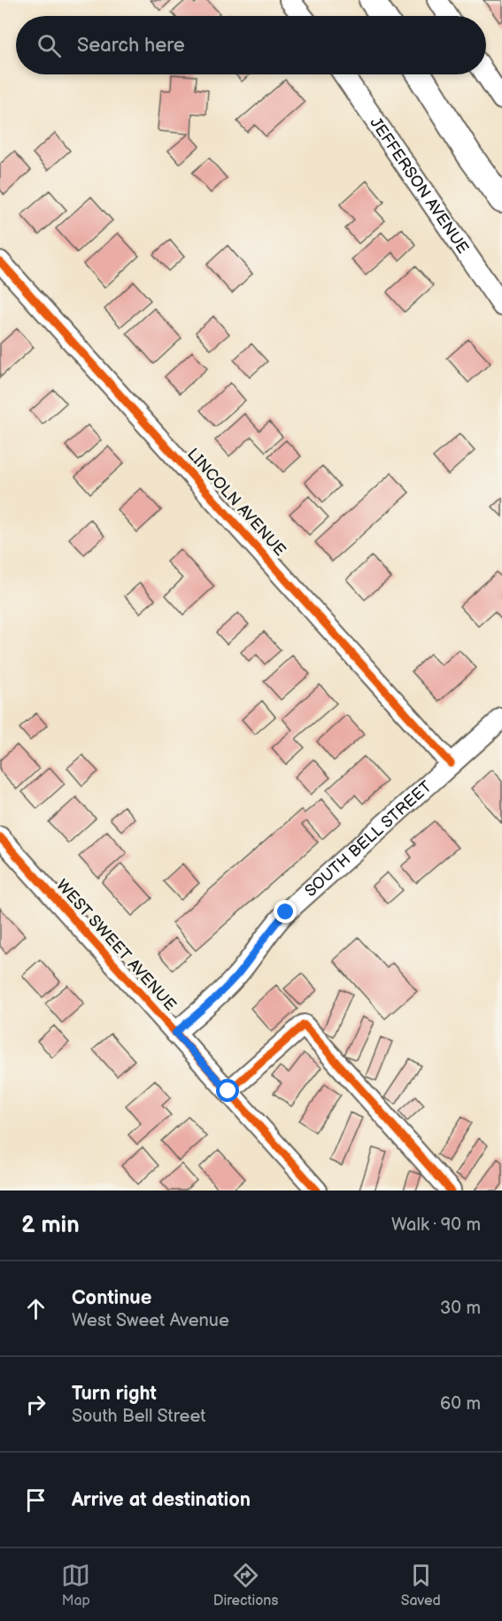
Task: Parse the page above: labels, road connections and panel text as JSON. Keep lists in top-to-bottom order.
{
  "streets": {
    "street": [
      "JEFFERSON AVENUE",
      "LINCOLN AVENUE",
      "SOUTH BELL STREET",
      "WEST SWEET AVENUE"
    ]
  },
  "crossings": [
    ["LINCOLN AVENUE", "SOUTH BELL STREET"],
    ["SOUTH BELL STREET", "WEST SWEET AVENUE"]
  ],
  "page": {
    "search": "Search here",
    "heading": ["2 min", "Walk · 90 m"],
    "list": [
      ["Continue", "West Sweet Avenue", "30 m"],
      ["Turn right", "South Bell Street", "60 m"],
      "Arrive at destination"
    ],
    "nav": ["Map", "Directions", "Saved"]
  }
}
